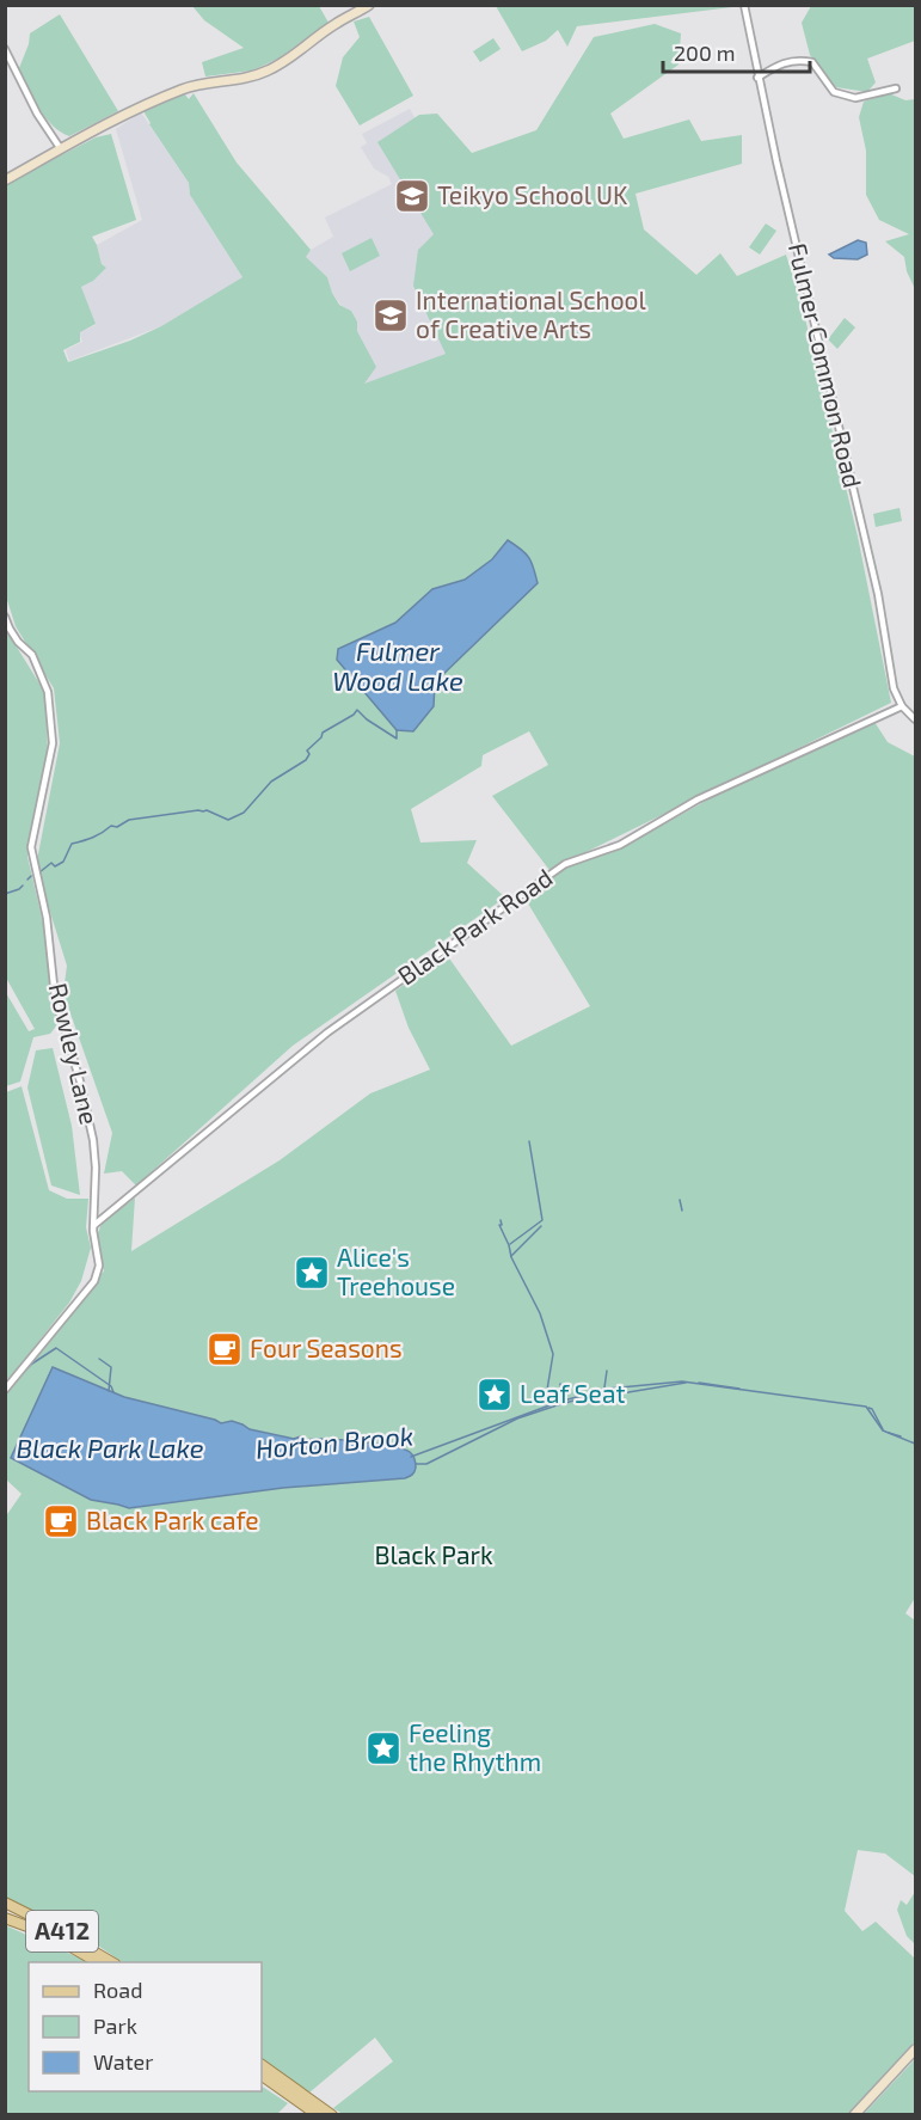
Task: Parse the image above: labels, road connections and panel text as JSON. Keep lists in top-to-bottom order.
{
  "streets": {
    "main road": ["A412"],
    "street": ["Fulmer Common Road", "Black Park Road", "Rowley Lane"]
  },
  "crossings": [
    ["Fulmer Common Road", "Black Park Road"],
    ["Black Park Road", "Rowley Lane"]
  ],
  "water": ["Fulmer Wood Lake", "Horton Brook", "Black Park Lake"],
  "parks": ["Black Park"],
  "places": {
    "school or university": ["Teikyo School UK", "International School of Creative Arts"],
    "place": ["Alice's Treehouse", "Leaf Seat", "Feeling the Rhythm"],
    "cafe": ["Four Seasons", "Black Park cafe"]
  },
  "legend": ["Road", "Park", "Water"],
  "scale_bar": "200 m"
}
